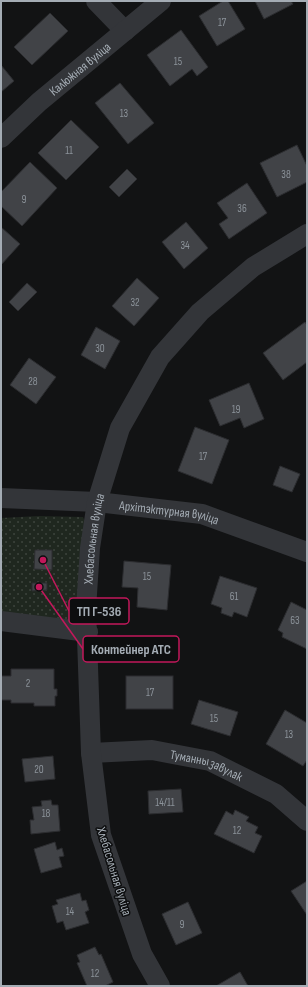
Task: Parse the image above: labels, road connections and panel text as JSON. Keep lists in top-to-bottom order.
{
  "streets": {
    "street": [
      "Калюжная вуліца",
      "Архітэктурная вуліца",
      "Хлебасольная вуліца",
      "Туманны завулак"
    ]
  },
  "crossings": [
    ["Архітэктурная вуліца", "Хлебасольная вуліца"],
    ["Хлебасольная вуліца", "Туманны завулак"]
  ],
  "places": ["ТП Г-536", "Контейнер АТС"],
  "house_numbers": [
    "17",
    "15",
    "13",
    "11",
    "38",
    "9",
    "36",
    "34",
    "32",
    "30",
    "28",
    "19",
    "17",
    "15",
    "61",
    "63",
    "2",
    "17",
    "15",
    "13",
    "20",
    "14/11",
    "18",
    "12",
    "14",
    "9",
    "12"
  ]
}
